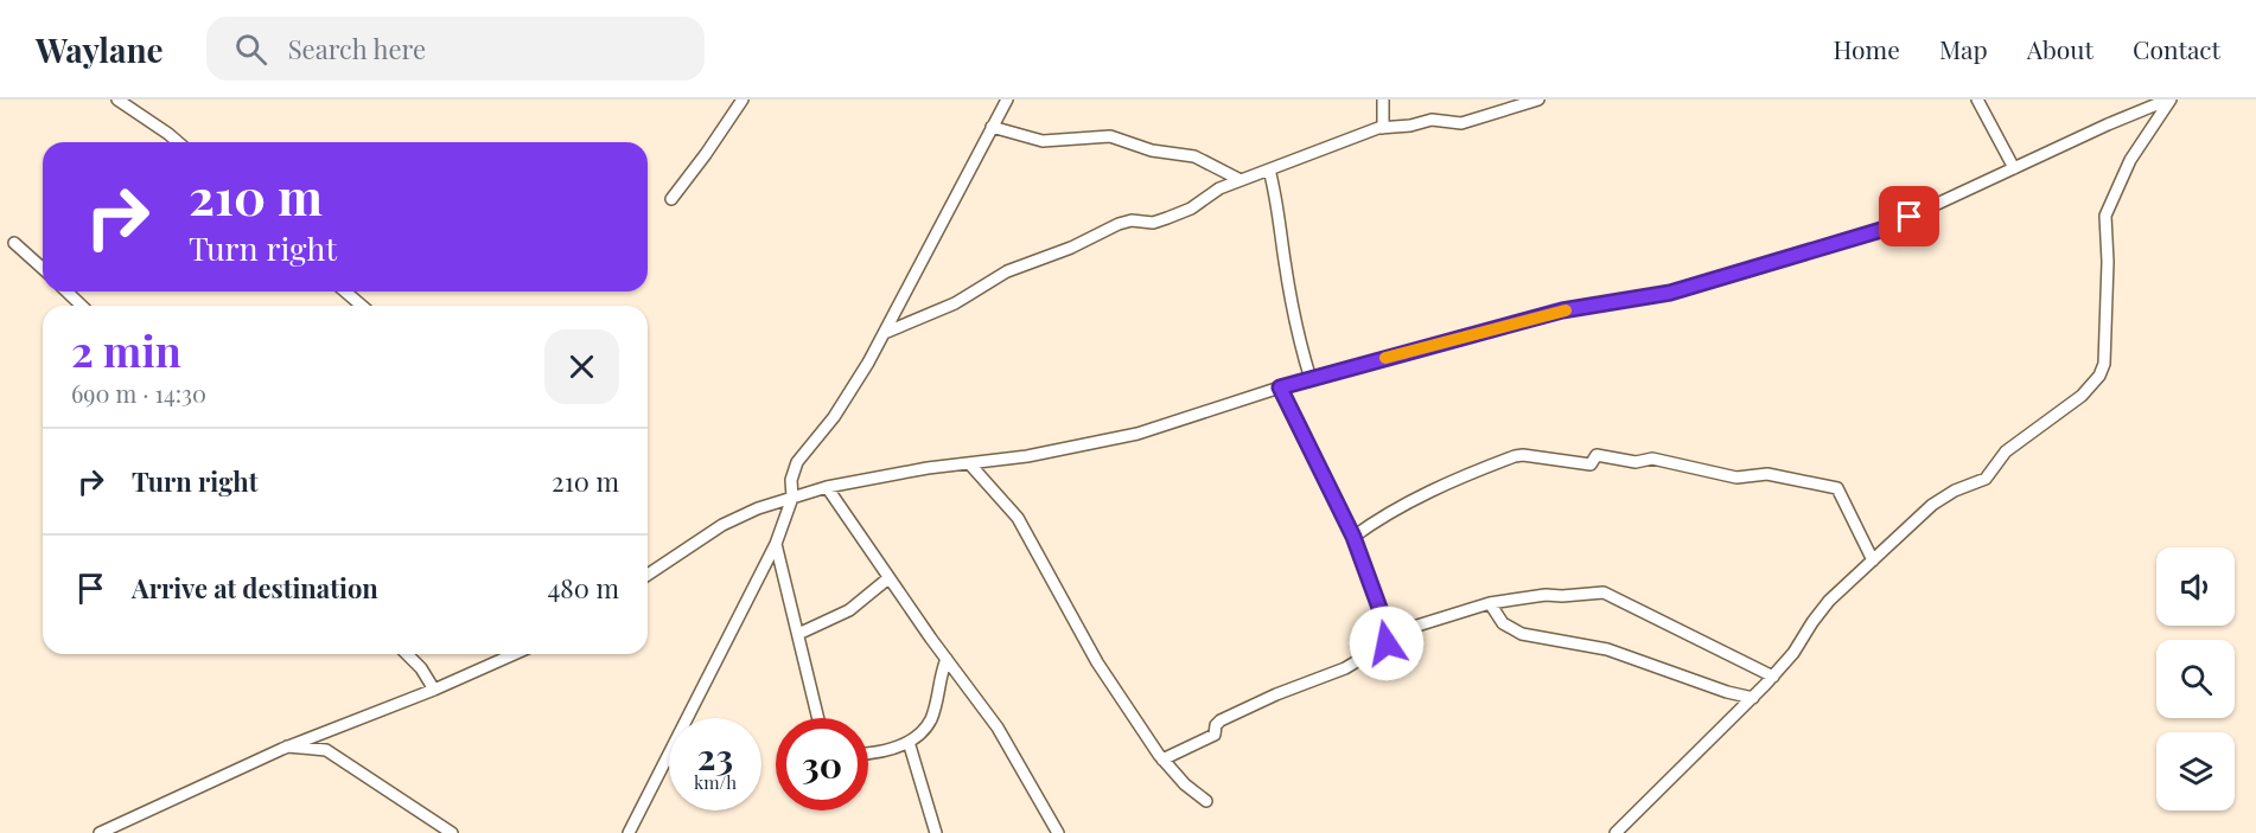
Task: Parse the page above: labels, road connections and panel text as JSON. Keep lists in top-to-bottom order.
{
  "page": {
    "header": "Waylane",
    "search": "Search here",
    "nav": [
      "Home",
      "Map",
      "About",
      "Contact"
    ],
    "turn": ["210 m", "Turn right"],
    "heading": ["2 min", "690 m · 14:30"],
    "list": [
      {
        "name": "Turn right",
        "value": "210 m"
      },
      {
        "name": "Arrive at destination",
        "value": "480 m"
      }
    ],
    "speed": "23 km/h",
    "limit": "30"
  }
}
